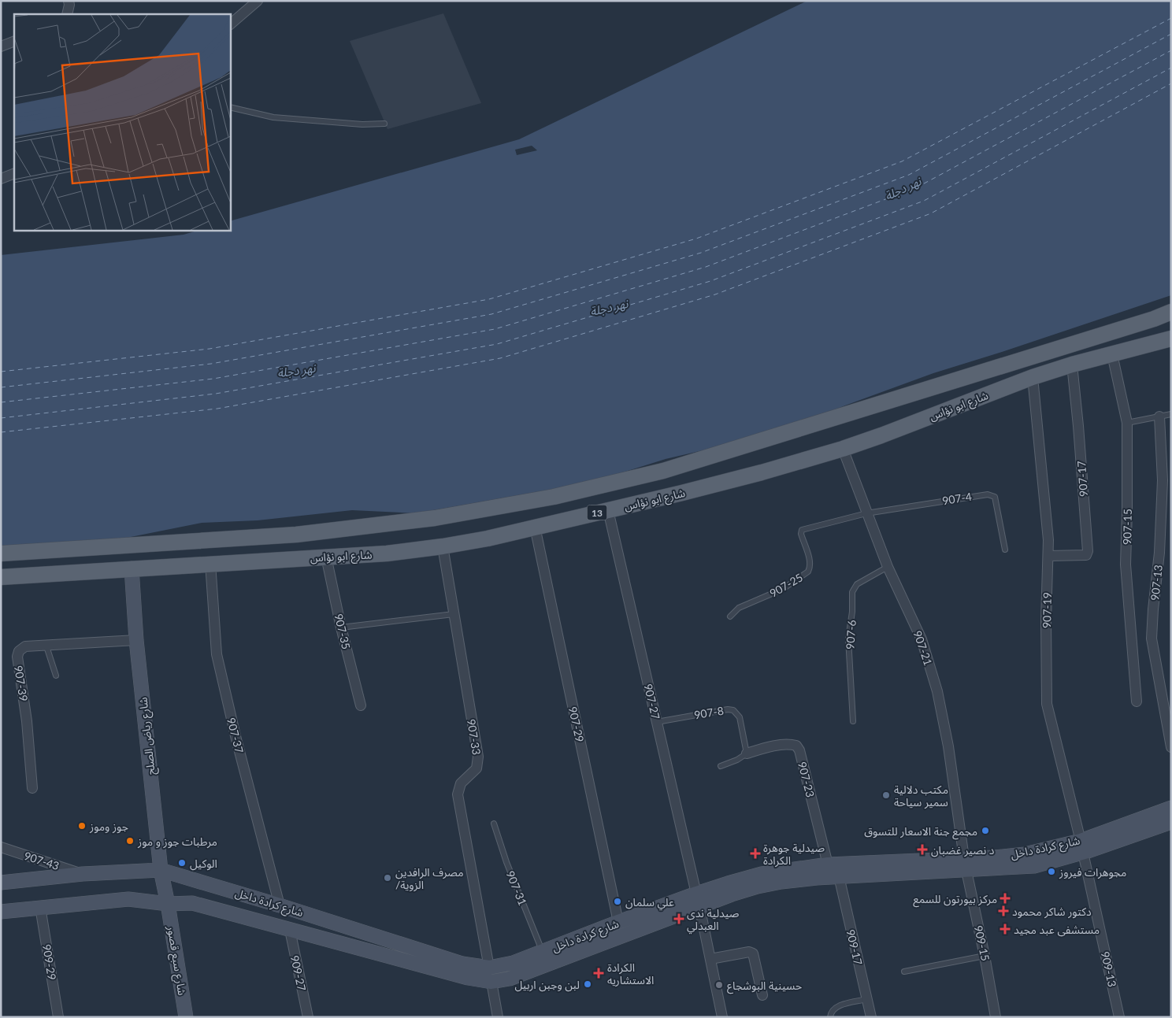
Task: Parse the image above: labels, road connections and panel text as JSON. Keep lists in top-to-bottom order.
{
  "streets": {
    "main road": [
      "شارع ابو نؤاس",
      "13",
      "شارع رياض الصلح",
      "شارع كرادة داخل",
      "شارع سبع قصور"
    ],
    "street": [
      "907-17",
      "907-15",
      "907-13",
      "907-19",
      "907-35",
      "907-21",
      "907-39",
      "907-27",
      "907-29",
      "907-37",
      "907-33",
      "907-23",
      "907-43",
      "909-15",
      "909-17",
      "909-29",
      "909-13",
      "909-27"
    ],
    "lane": [
      "907-4",
      "907-25",
      "907-6",
      "907-8",
      "907-31"
    ]
  },
  "crossings": [
    ["شارع ابو نؤاس", "907-17"],
    ["شارع ابو نؤاس", "907-15"],
    ["شارع ابو نؤاس", "907-19"],
    ["شارع ابو نؤاس", "907-35"],
    ["شارع ابو نؤاس", "907-21"],
    ["شارع ابو نؤاس", "907-27"],
    ["شارع ابو نؤاس", "907-29"],
    ["شارع ابو نؤاس", "907-37"],
    ["شارع ابو نؤاس", "شارع رياض الصلح"],
    ["شارع ابو نؤاس", "907-33"],
    ["907-17", "907-19"],
    ["907-4", "907-25"],
    ["907-4", "907-21"],
    ["907-25", "907-21"],
    ["907-19", "شارع كرادة داخل"],
    ["907-19", "909-13"],
    ["907-6", "907-21"],
    ["907-21", "شارع كرادة داخل"],
    ["907-21", "909-15"],
    ["907-39", "شارع رياض الصلح"],
    ["907-27", "907-8"],
    ["907-27", "شارع كرادة داخل"],
    ["907-8", "907-23"],
    ["907-29", "شارع كرادة داخل"],
    ["907-37", "شارع كرادة داخل"],
    ["شارع رياض الصلح", "شارع كرادة داخل"],
    ["شارع رياض الصلح", "شارع سبع قصور"],
    ["907-33", "شارع كرادة داخل"],
    ["907-23", "شارع كرادة داخل"],
    ["شارع كرادة داخل", "907-43"],
    ["شارع كرادة داخل", "907-31"],
    ["شارع كرادة داخل", "909-15"],
    ["شارع كرادة داخل", "909-17"],
    ["شارع كرادة داخل", "شارع سبع قصور"],
    ["شارع كرادة داخل", "909-29"],
    ["شارع كرادة داخل", "909-13"],
    ["شارع كرادة داخل", "909-27"]
  ],
  "water": ["نهر دجلة"],
  "places": {
    "other": [
      "مكتب دلالية سمير سياحة",
      "جوز وموز",
      "مجمع جنة الاسعار للتسوق",
      "مرطبات جوز و موز",
      "الوكيل",
      "مجوهرات فيروز",
      "مصرف الرافدين /الزوية",
      "علي سلمان",
      "لبن وجبن اربيل",
      "حسينية البوشجاع"
    ],
    "health": [
      "د نصير غضبان",
      "صيدلية جوهرة الكرادة",
      "مركز بيورتون للسمع",
      "دكتور شاكر محمود",
      "صيدلية ندى العبدلي",
      "مستشفى عبد مجيد",
      "الكرادة الاستشاريه"
    ]
  }
}
